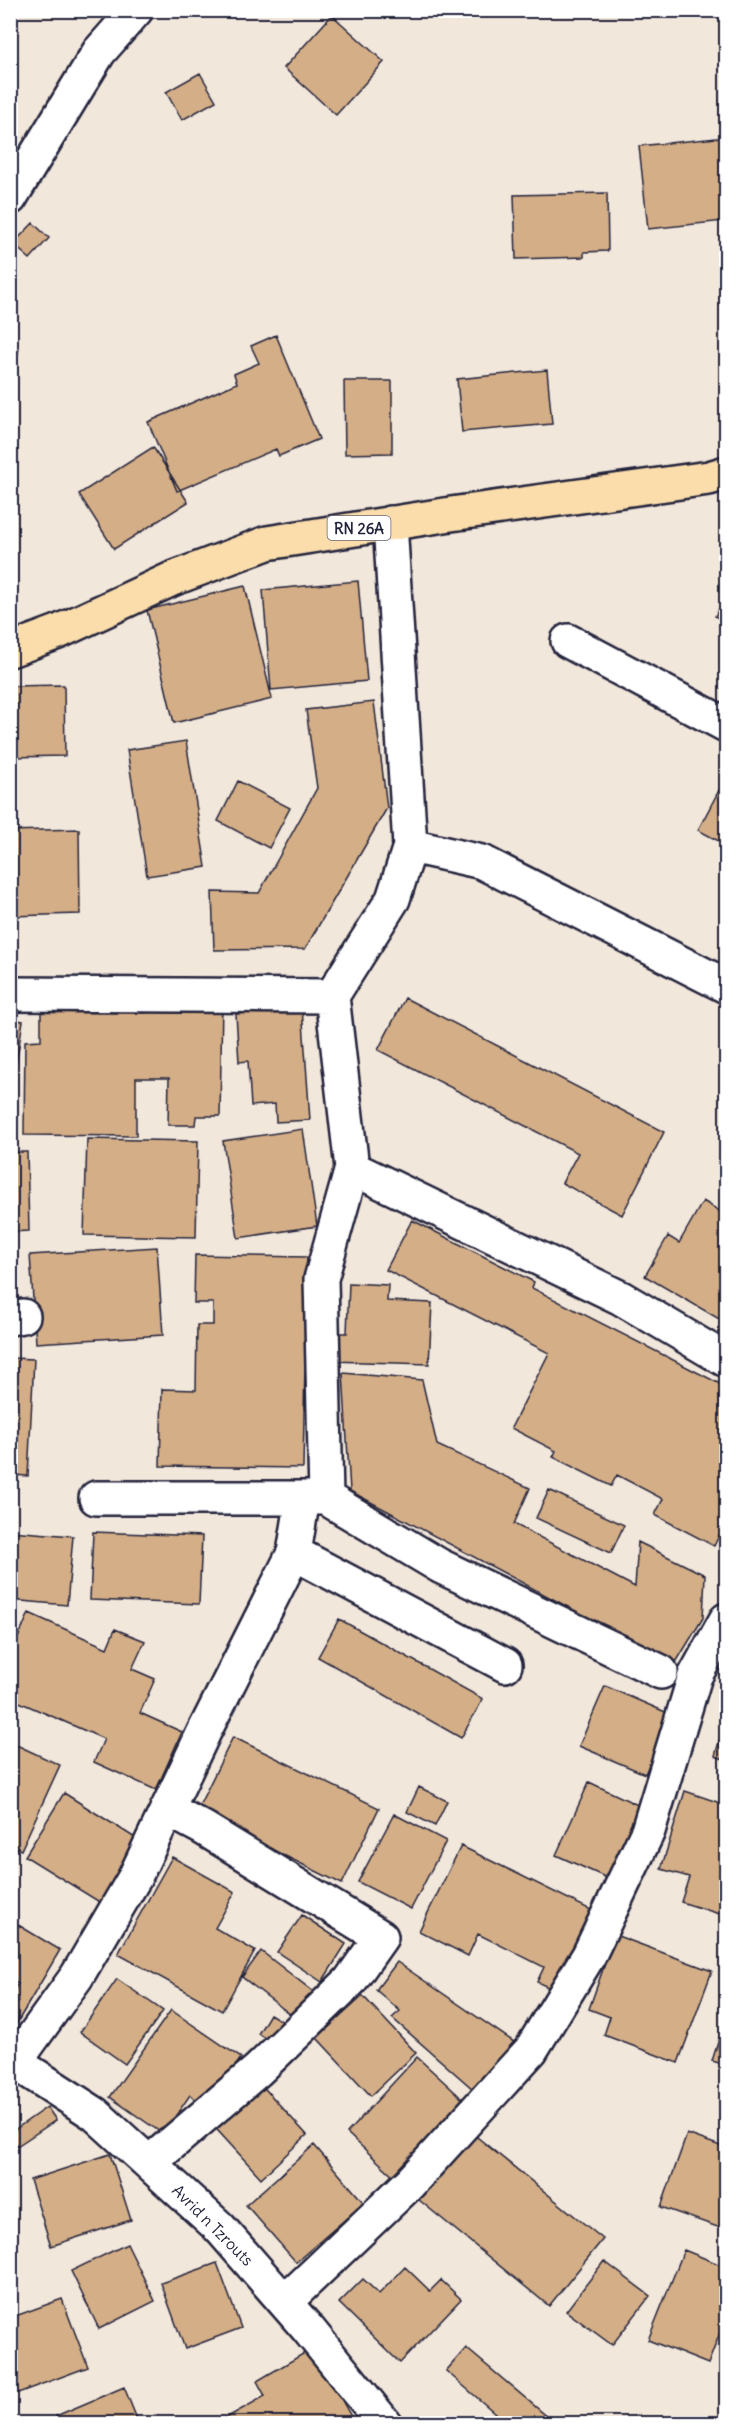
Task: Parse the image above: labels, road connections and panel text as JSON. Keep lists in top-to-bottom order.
{
  "streets": {
    "main road": ["RN 26A"],
    "street": ["Avrid n Tzrouts"]
  }
}
